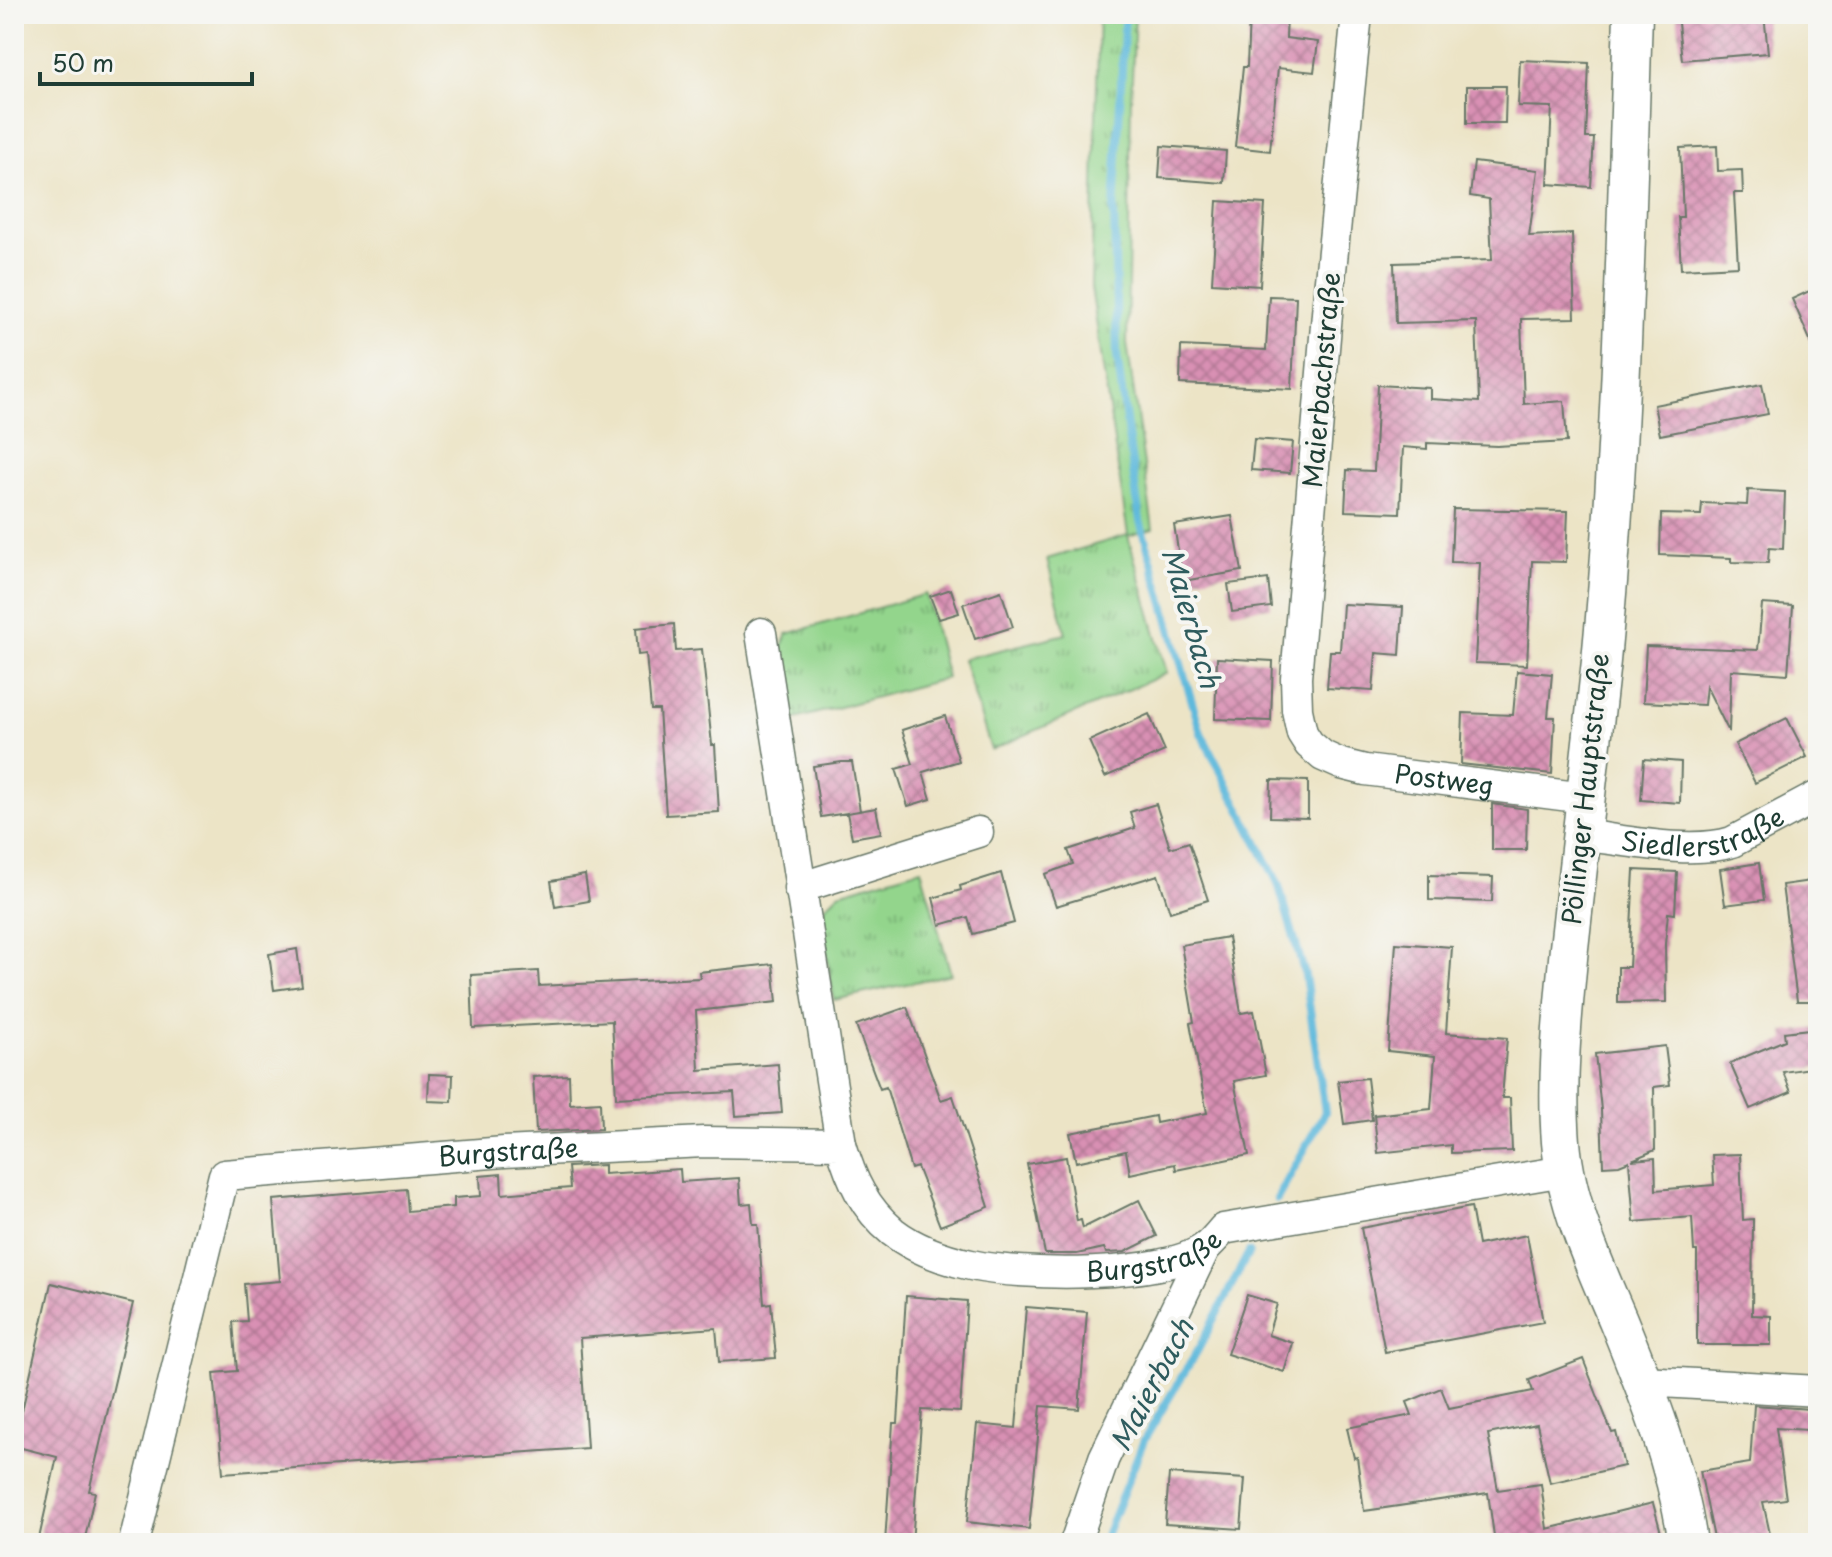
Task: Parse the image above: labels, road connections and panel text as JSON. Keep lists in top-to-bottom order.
{
  "streets": {
    "street": [
      "Maierbachstraße",
      "Postweg",
      "Pöllinger Hauptstraße",
      "Siedlerstraße",
      "Burgstraße"
    ]
  },
  "crossings": [
    ["Maierbachstraße", "Postweg"],
    ["Postweg", "Pöllinger Hauptstraße"],
    ["Postweg", "Siedlerstraße"],
    ["Pöllinger Hauptstraße", "Siedlerstraße"],
    ["Pöllinger Hauptstraße", "Burgstraße"]
  ],
  "water": ["Maierbach"],
  "scale_bar": "50 m"
}
